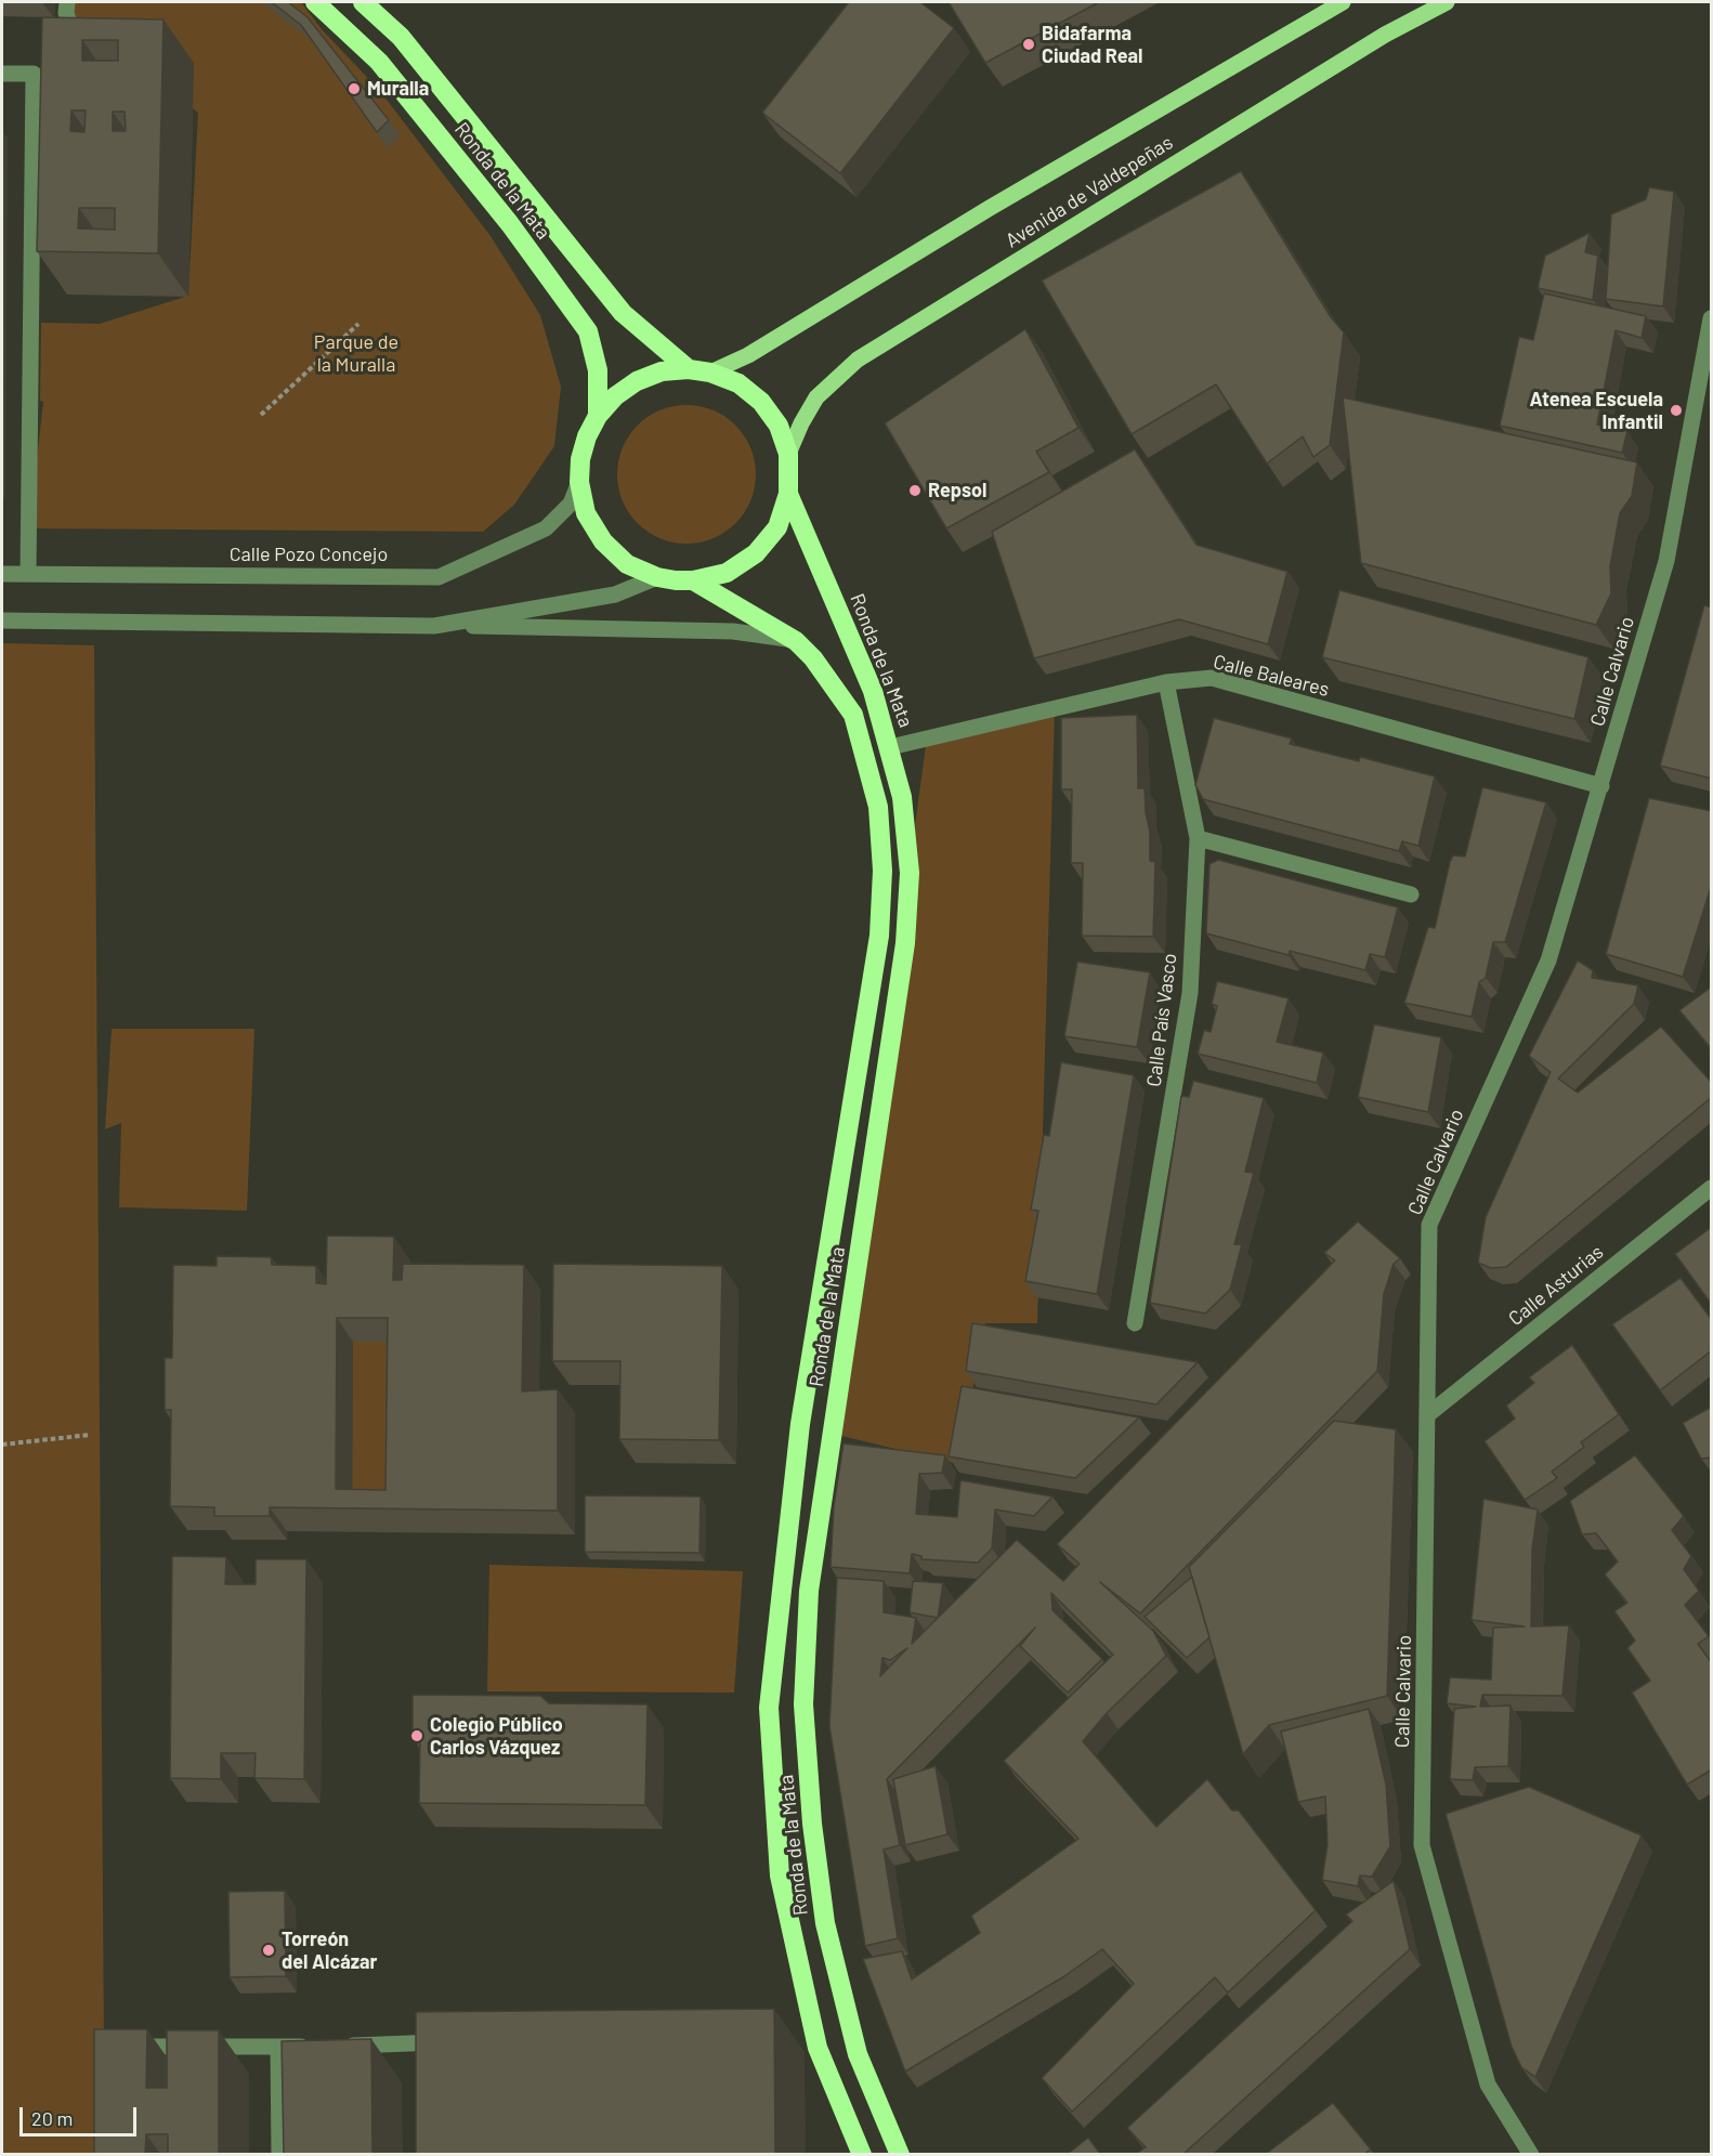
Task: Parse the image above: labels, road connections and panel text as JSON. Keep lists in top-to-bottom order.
{
  "streets": {
    "highway": ["Ronda de la Mata"],
    "main road": ["Avenida de Valdepeñas"],
    "street": [
      "Calle Pozo Concejo",
      "Calle Calvario",
      "Calle Baleares",
      "Calle País Vasco",
      "Calle Asturias"
    ]
  },
  "crossings": [
    ["Ronda de la Mata", "Avenida de Valdepeñas"],
    ["Ronda de la Mata", "Calle Pozo Concejo"],
    ["Ronda de la Mata", "Calle Baleares"],
    ["Avenida de Valdepeñas", "Calle Pozo Concejo"],
    ["Calle Calvario", "Calle Baleares"],
    ["Calle Calvario", "Calle Asturias"],
    ["Calle Baleares", "Calle País Vasco"]
  ],
  "parks": ["Parque de la Muralla"],
  "places": [
    "Bidafarma Ciudad Real",
    "Muralla",
    "Atenea Escuela Infantil",
    "Repsol",
    "Colegio Público Carlos Vázquez",
    "Torreón del Alcázar"
  ],
  "scale_bar": "20 m"
}
